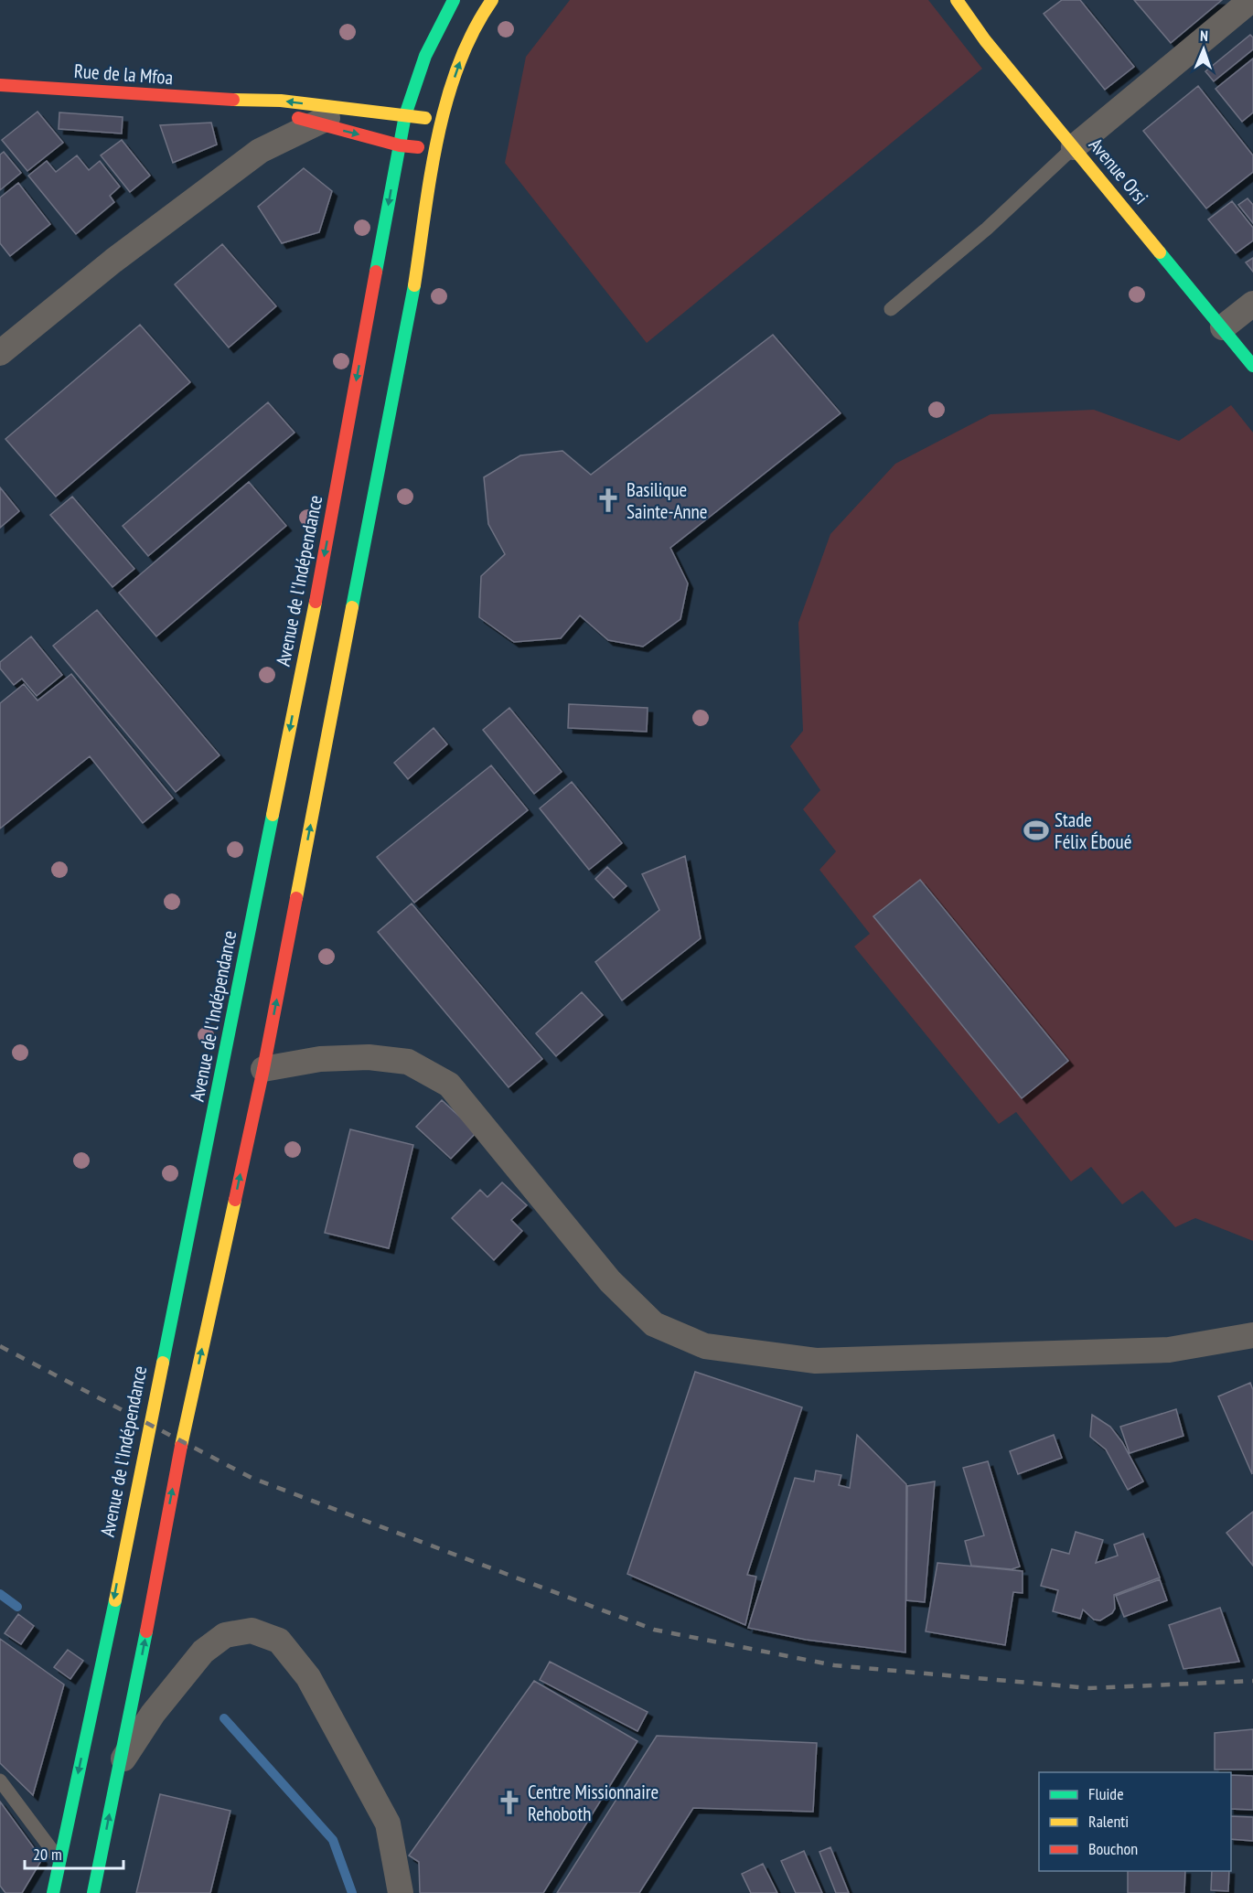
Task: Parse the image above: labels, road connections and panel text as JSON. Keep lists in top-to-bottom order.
{
  "streets": {
    "main road": ["Rue de la Mfoa", "Avenue Orsi", "Avenue de l'Indépendance"]
  },
  "crossings": [
    ["Rue de la Mfoa", "Avenue de l'Indépendance"]
  ],
  "places": {
    "church": ["Basilique Sainte-Anne", "Centre Missionnaire Rehoboth"],
    "sports": ["Stade Félix Éboué"]
  },
  "legend": ["Fluide", "Ralenti", "Bouchon"],
  "scale_bar": "20 m",
  "north": "top"
}
